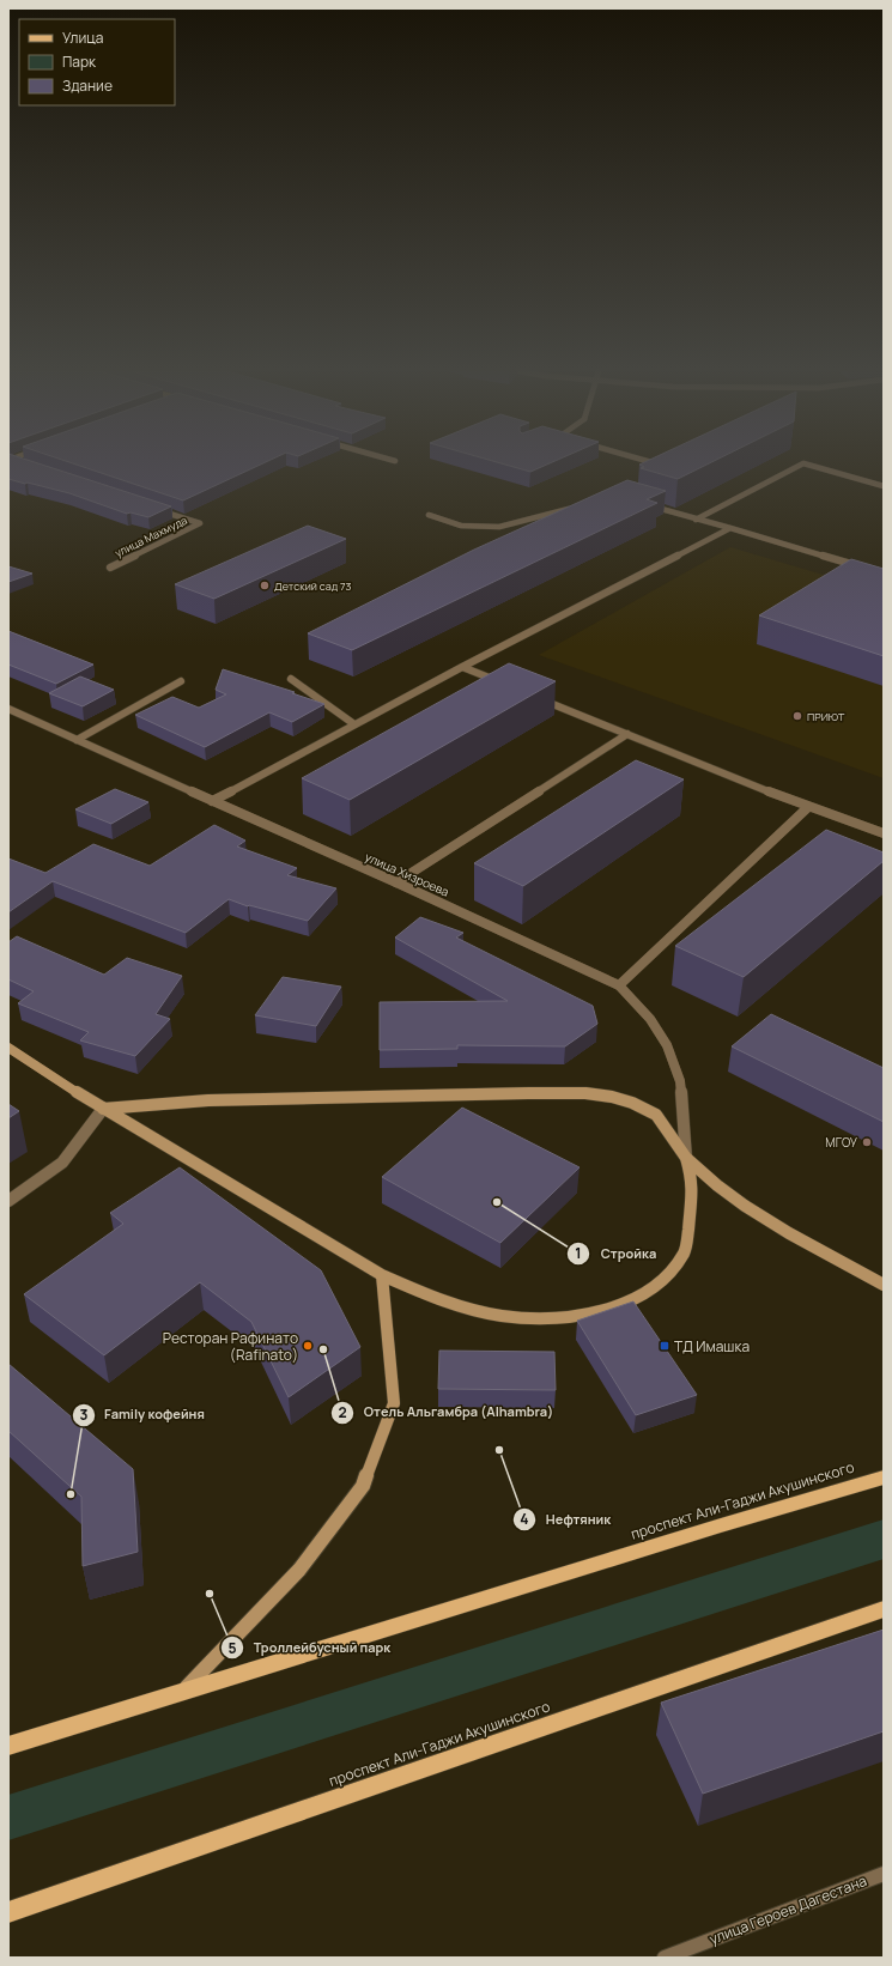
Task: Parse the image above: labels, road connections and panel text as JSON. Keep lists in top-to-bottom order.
{
  "streets": {
    "main road": ["проспект Али-Гаджи Акушинского"],
    "street": ["улица Махмуда", "улица Хизроева", "улица Героев Дагестана"]
  },
  "places": {
    "other": [
      "Детский сад 73",
      "ПРИЮТ",
      "МГОУ",
      "Стройка",
      "Ресторан Рафинато (Rafinato)",
      "Отель Альгамбра (Alhambra)",
      "Нефтяник",
      "Family кофейня",
      "Троллейбусный парк"
    ],
    "transit": ["ТД Имашка"]
  },
  "legend": ["Улица", "Парк", "Здание"]
}
